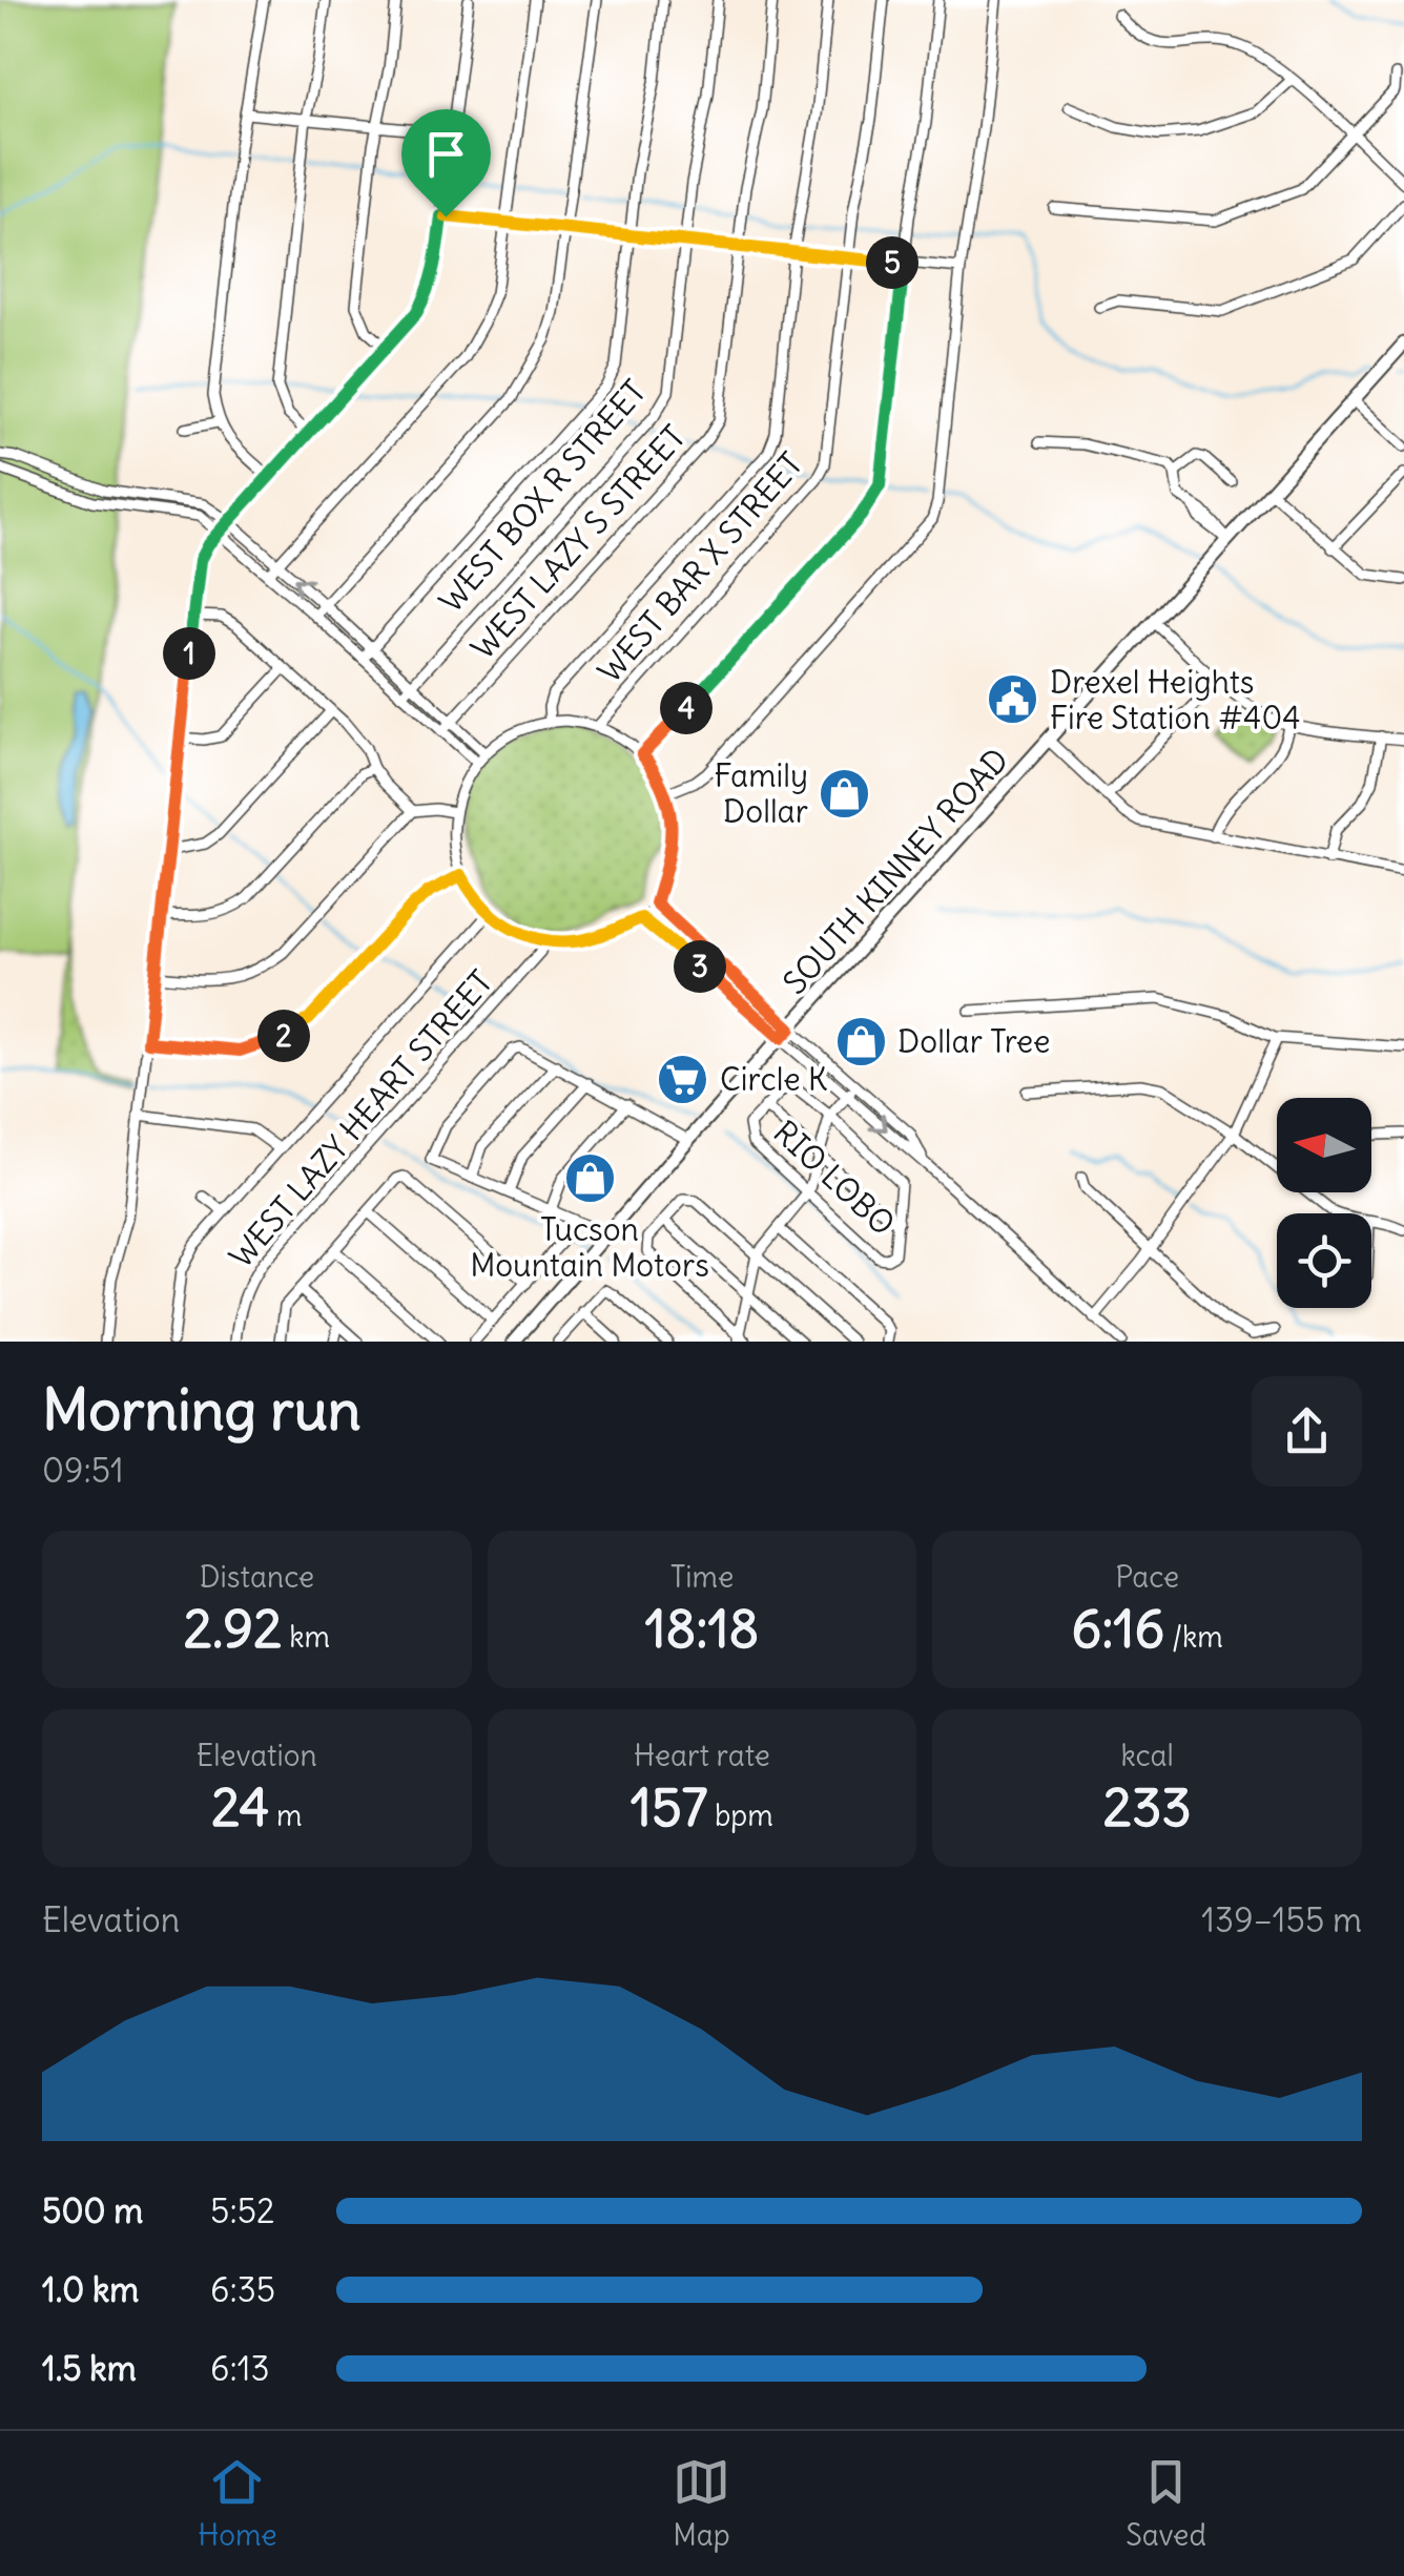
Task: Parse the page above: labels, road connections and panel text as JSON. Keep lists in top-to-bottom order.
{
  "streets": {
    "main road": ["SOUTH KINNEY ROAD"],
    "street": [
      "WEST BOX R STREET",
      "WEST LAZY S STREET",
      "WEST BAR X STREET",
      "WEST LAZY HEART STREET",
      "RIO LOBO"
    ]
  },
  "crossings": [
    ["WEST BAR X STREET", "WEST LAZY HEART STREET"]
  ],
  "places": {
    "public building": ["Drexel Heights Fire Station #404"],
    "shop": ["Family Dollar", "Dollar Tree", "Tucson Mountain Motors"],
    "supermarket": ["Circle K"]
  },
  "north": "left",
  "page": {
    "pins": [
      "5",
      "1",
      "4",
      "3",
      "2"
    ],
    "heading": ["Morning run", "09:51"],
    "stats": [
      ["Distance", "2.92 km"],
      ["Time", "18:18"],
      ["Pace", "6:16 /km"],
      ["Elevation", "24 m"],
      ["Heart rate", "157 bpm"],
      ["kcal", "233"]
    ],
    "chart": ["Elevation", "139–155 m"],
    "list": [
      {
        "name": "500 m",
        "note": "5:52"
      },
      {
        "name": "1.0 km",
        "note": "6:35"
      },
      {
        "name": "1.5 km",
        "note": "6:13"
      }
    ],
    "tabs": ["Home", "Map", "Saved"]
  }
}
